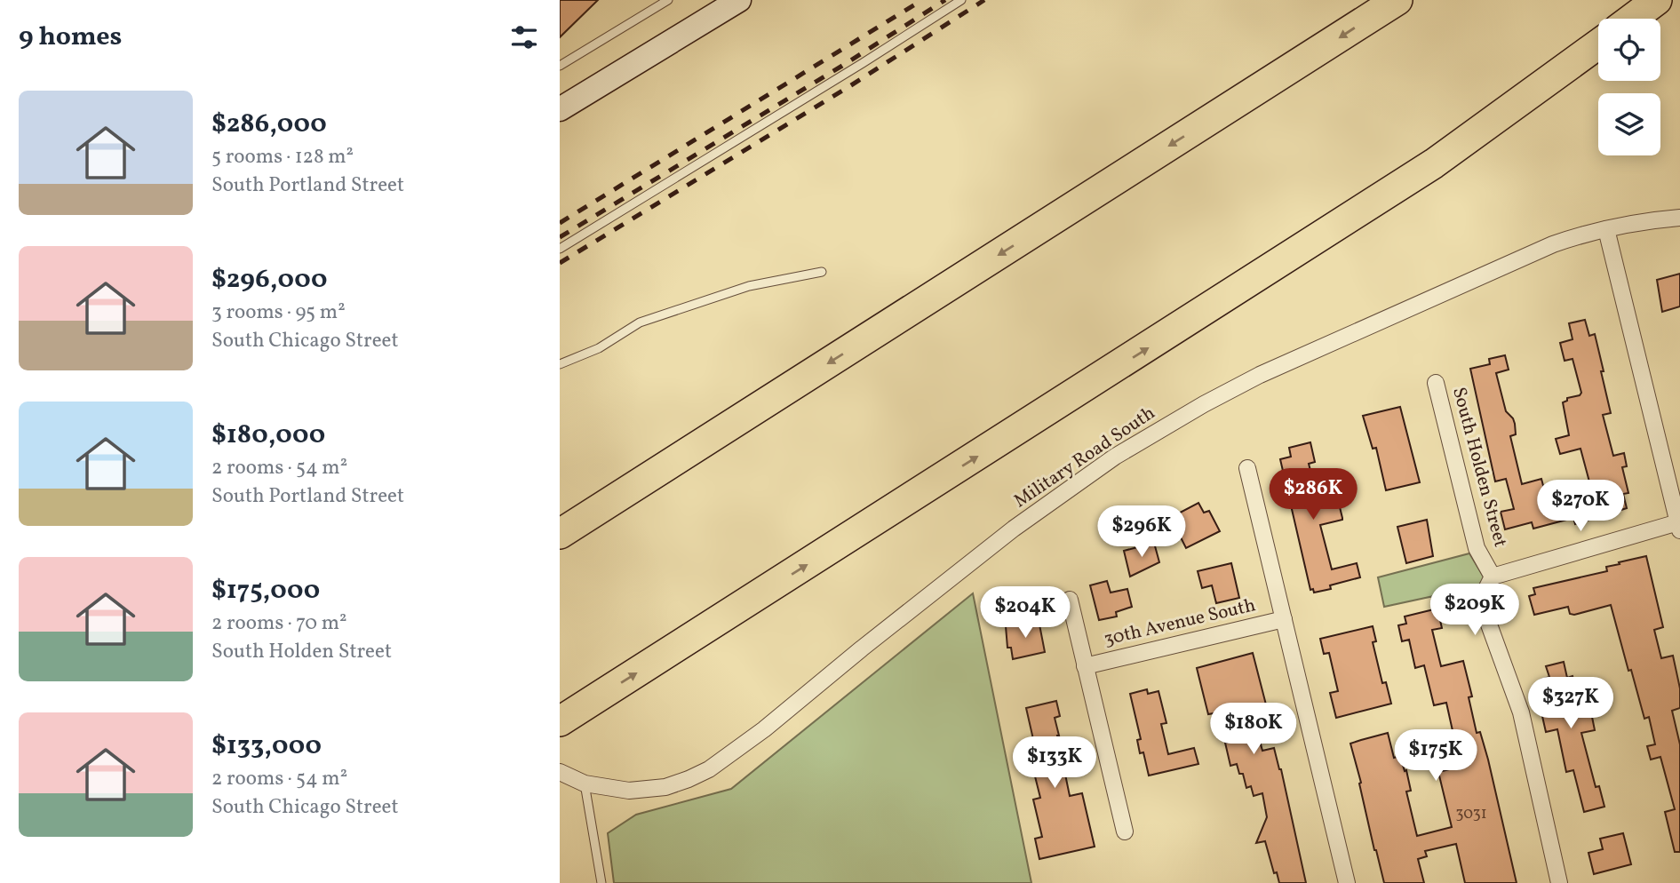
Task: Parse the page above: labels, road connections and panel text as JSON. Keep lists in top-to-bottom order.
{
  "streets": {
    "street": ["Military Road South", "South Holden Street", "30th Avenue South"]
  },
  "house_numbers": ["3031"],
  "page": {
    "heading": "9 homes",
    "list": [
      {
        "name": "$286,000",
        "note": "5 rooms · 128 m² · South Portland Street"
      },
      {
        "name": "$296,000",
        "note": "3 rooms · 95 m² · South Chicago Street"
      },
      {
        "name": "$180,000",
        "note": "2 rooms · 54 m² · South Portland Street"
      },
      {
        "name": "$175,000",
        "note": "2 rooms · 70 m² · South Holden Street"
      },
      {
        "name": "$133,000",
        "note": "2 rooms · 54 m² · South Chicago Street"
      }
    ],
    "price": [
      "$286K",
      "$270K",
      "$296K",
      "$209K",
      "$204K",
      "$327K",
      "$180K",
      "$175K",
      "$133K"
    ]
  }
}
